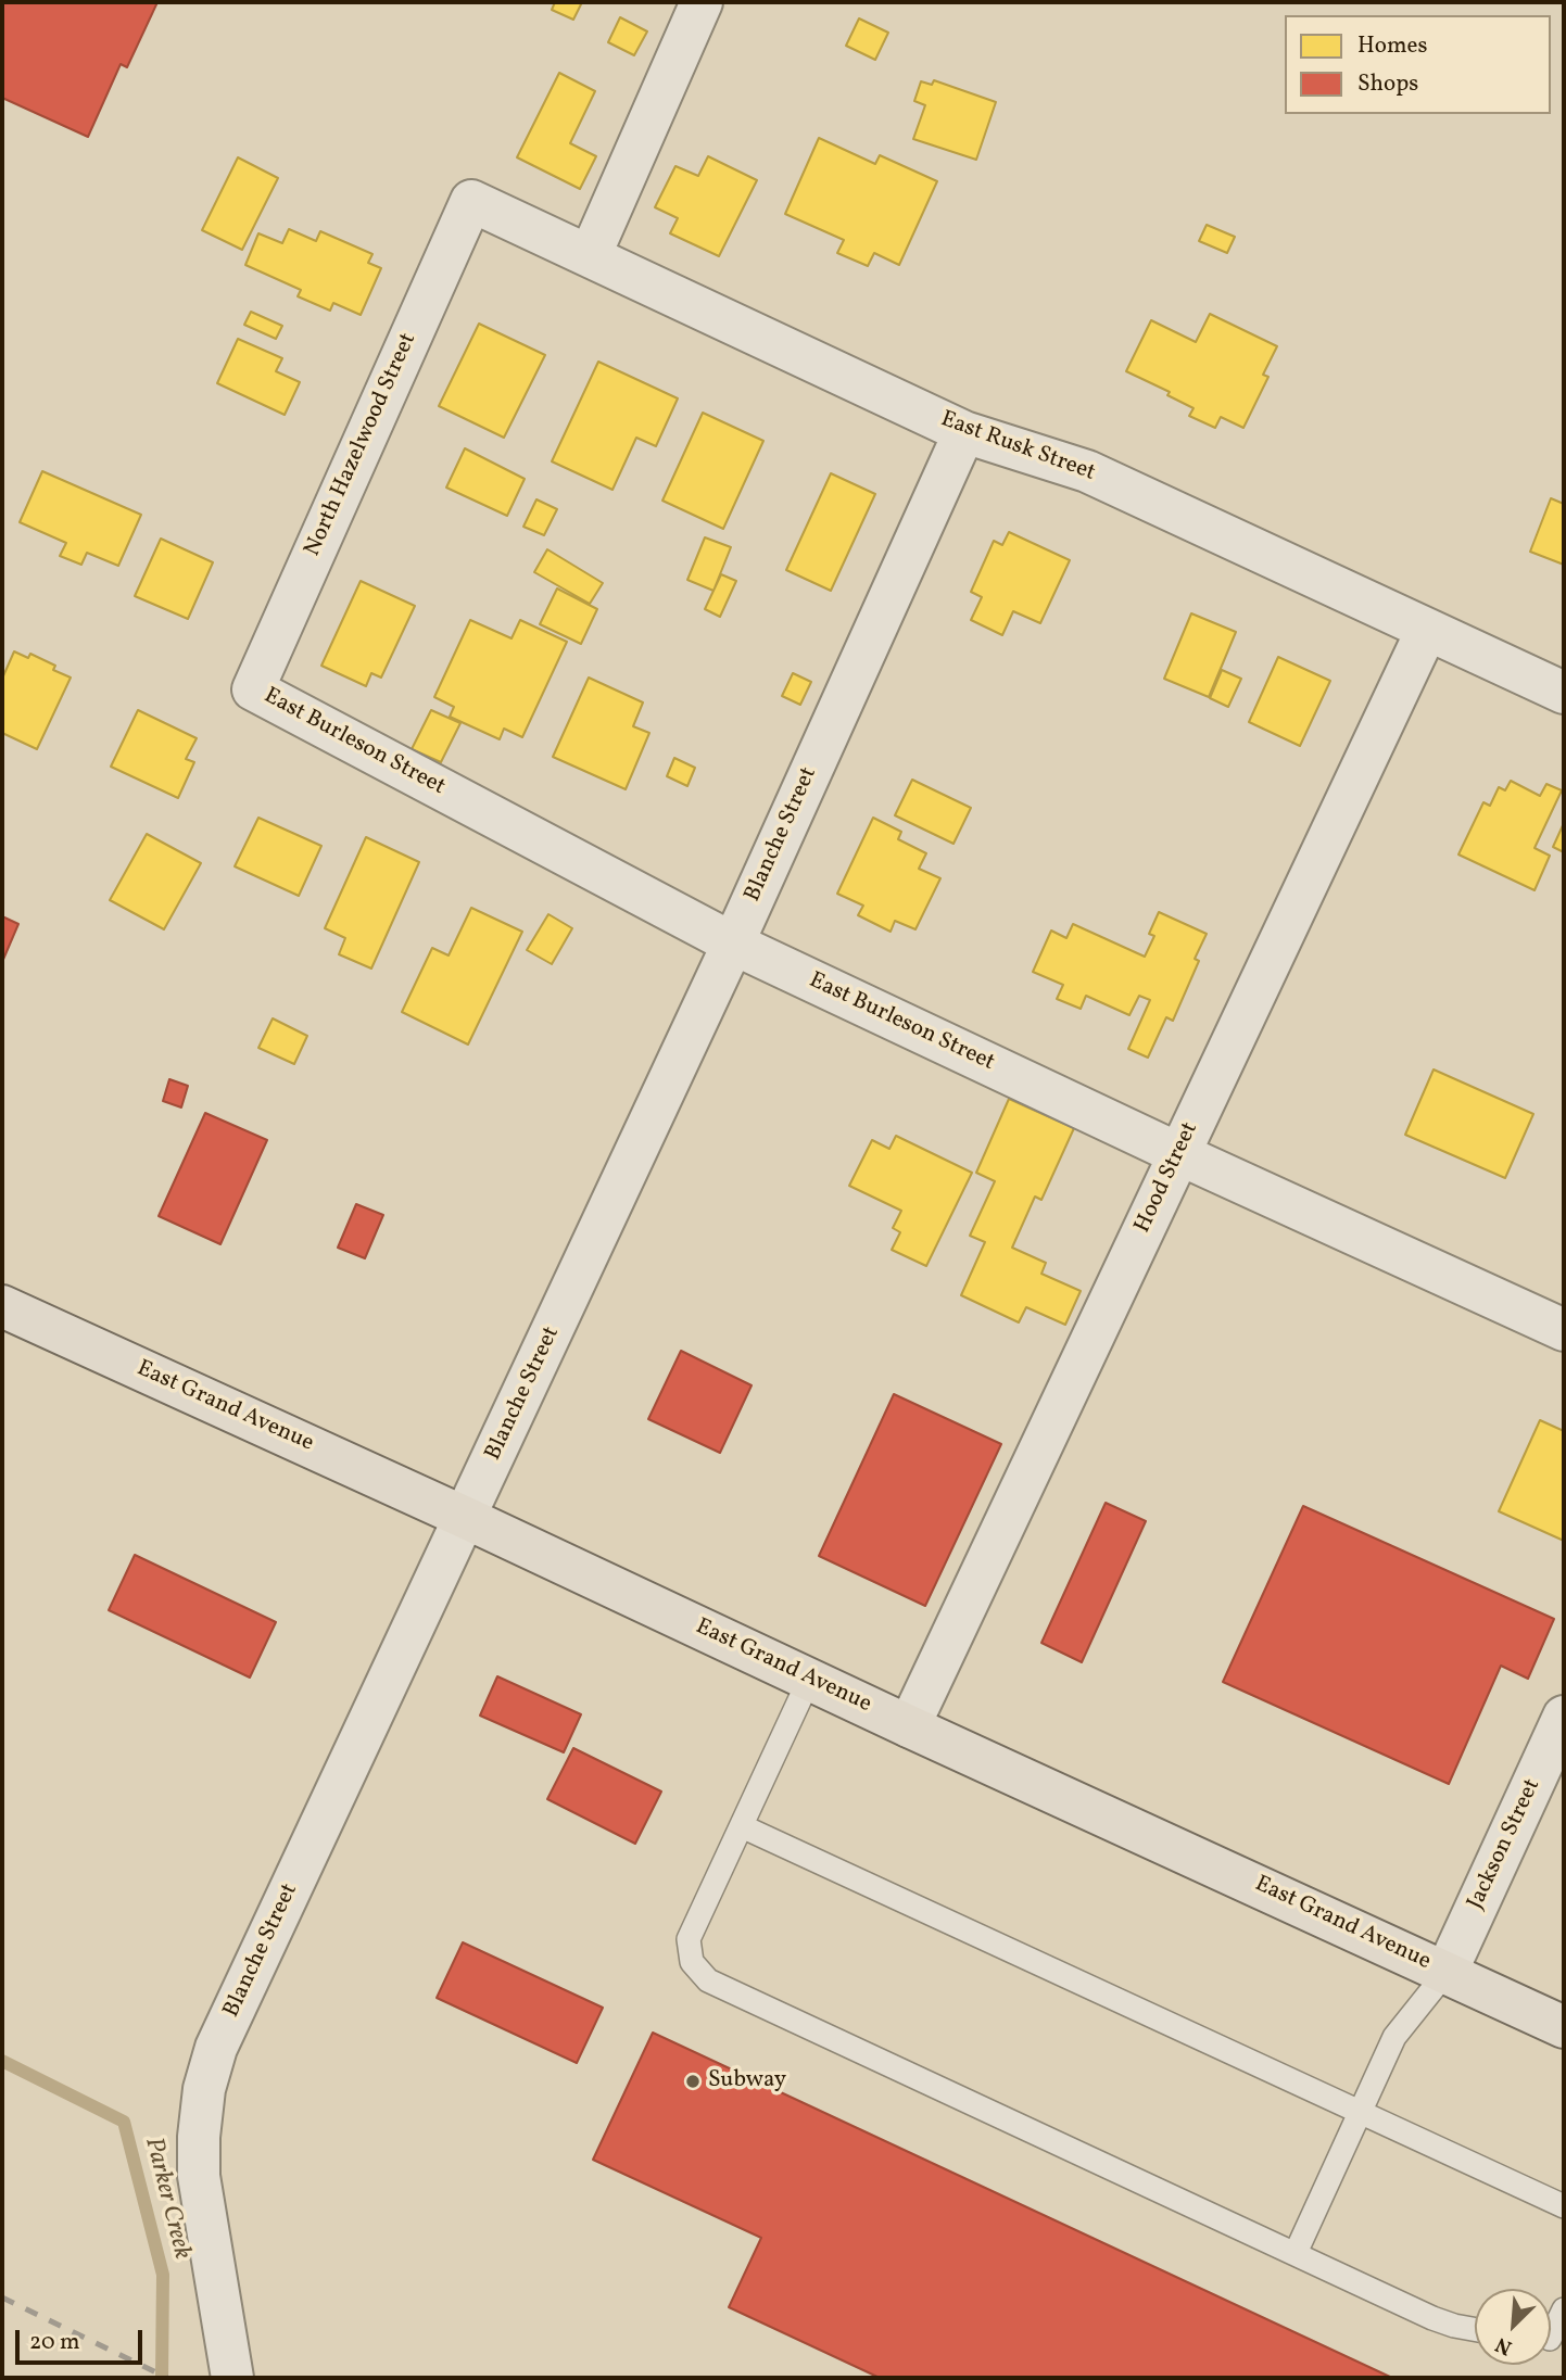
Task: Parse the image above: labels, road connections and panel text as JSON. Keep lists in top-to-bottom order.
{
  "streets": {
    "highway": ["East Grand Avenue"],
    "street": [
      "North Hazelwood Street",
      "East Rusk Street",
      "East Burleson Street",
      "Blanche Street",
      "Hood Street",
      "Jackson Street"
    ]
  },
  "crossings": [
    ["North Hazelwood Street", "East Rusk Street"],
    ["North Hazelwood Street", "East Burleson Street"],
    ["East Rusk Street", "Blanche Street"],
    ["East Rusk Street", "Hood Street"],
    ["East Burleson Street", "Blanche Street"],
    ["East Burleson Street", "Hood Street"],
    ["Blanche Street", "East Grand Avenue"],
    ["Hood Street", "East Grand Avenue"],
    ["East Grand Avenue", "Jackson Street"]
  ],
  "water": ["Parker Creek"],
  "places": ["Subway"],
  "legend": ["Homes", "Shops"],
  "scale_bar": "20 m",
  "north": "bottom left"
}
